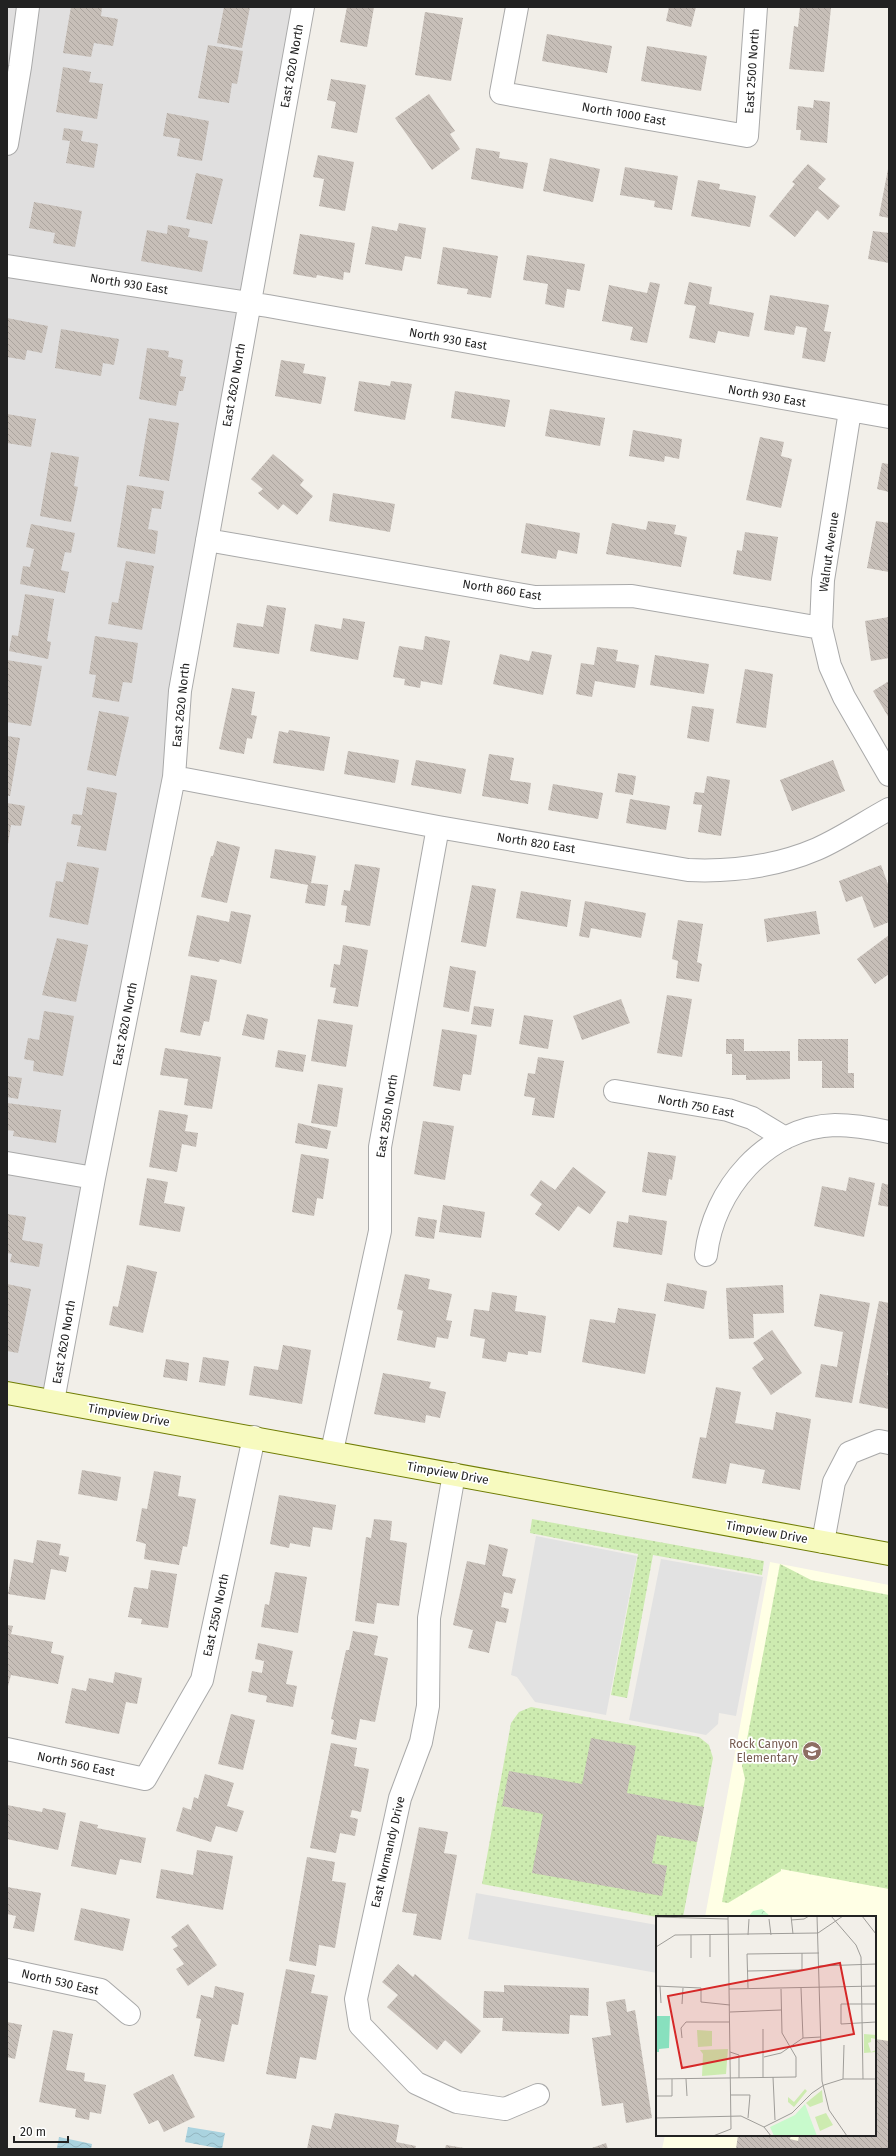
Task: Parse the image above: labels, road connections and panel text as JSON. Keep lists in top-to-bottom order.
{
  "streets": {
    "street": [
      "East 2620 North",
      "East 2500 North",
      "North 1000 East",
      "North 930 East",
      "Walnut Avenue",
      "North 860 East",
      "North 820 East",
      "North 750 East",
      "East 2550 North",
      "Timpview Drive",
      "North 560 East",
      "East Normandy Drive",
      "North 530 East"
    ]
  },
  "crossings": [
    ["East 2620 North", "North 930 East"],
    ["East 2620 North", "North 860 East"],
    ["East 2620 North", "North 820 East"],
    ["East 2620 North", "Timpview Drive"],
    ["East 2500 North", "North 1000 East"],
    ["North 930 East", "Walnut Avenue"],
    ["Walnut Avenue", "North 860 East"],
    ["North 820 East", "East 2550 North"],
    ["East 2550 North", "Timpview Drive"],
    ["East 2550 North", "North 560 East"],
    ["Timpview Drive", "East Normandy Drive"]
  ],
  "places": {
    "school or university": ["Rock Canyon Elementary"]
  },
  "scale_bar": "20 m"
}
